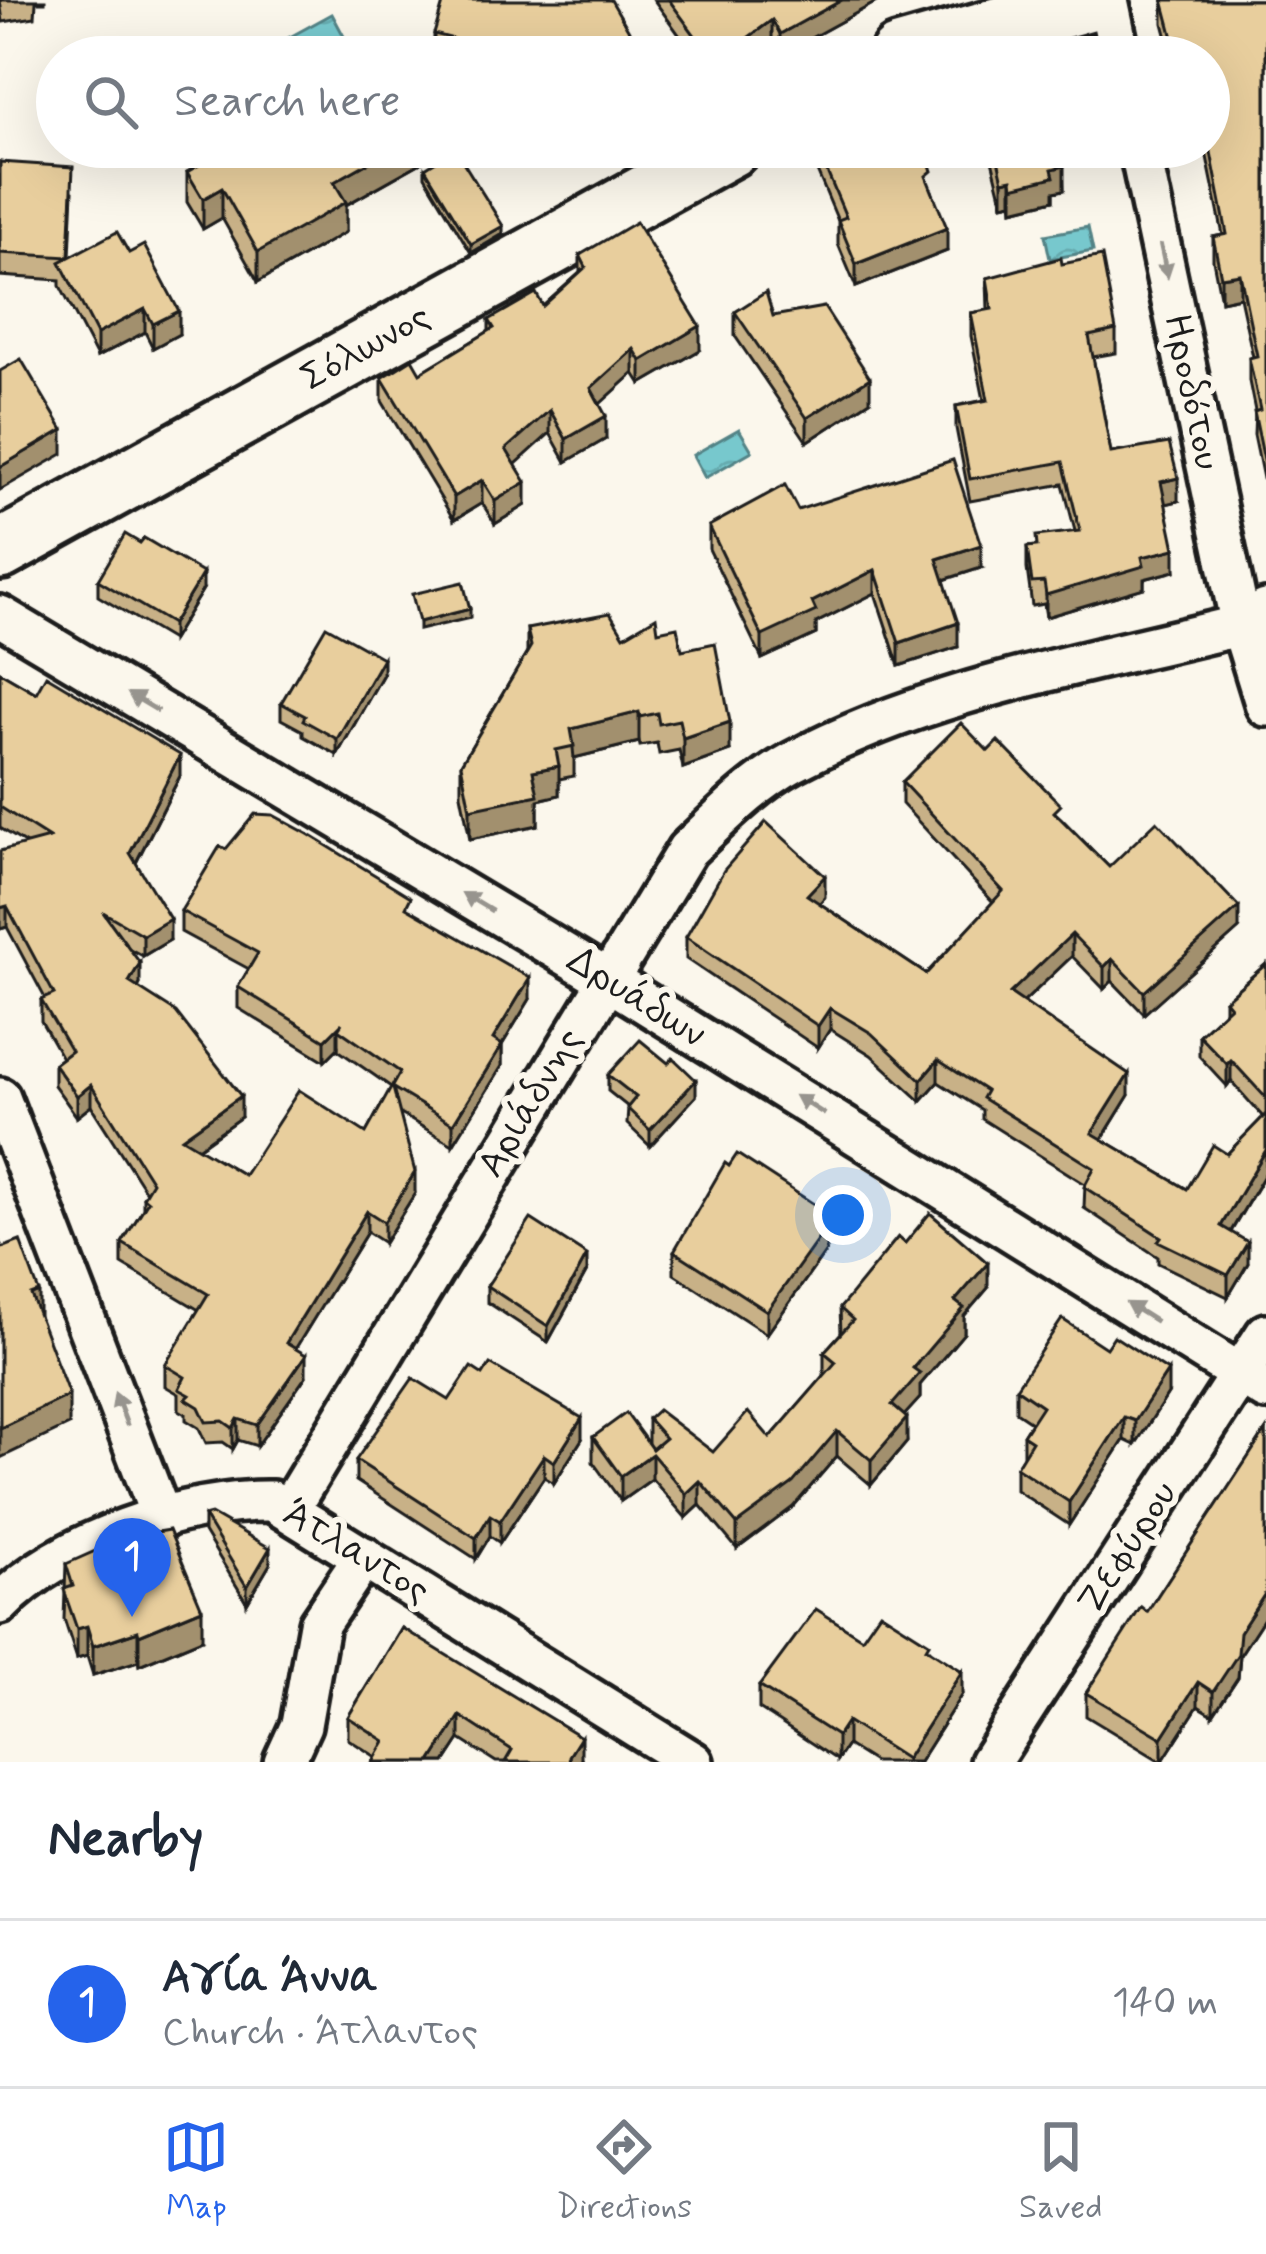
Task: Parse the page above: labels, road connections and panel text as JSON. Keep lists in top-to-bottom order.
{
  "streets": {
    "street": [
      "Σόλωνος",
      "Ηροδότου",
      "Δρυάδων",
      "Αριάδνης",
      "Ζεφύρου",
      "Άτλαντος"
    ]
  },
  "crossings": [
    ["Ηροδότου", "Αριάδνης"],
    ["Δρυάδων", "Αριάδνης"],
    ["Δρυάδων", "Ζεφύρου"],
    ["Αριάδνης", "Άτλαντος"]
  ],
  "one_way": ["Ηροδότου", "Δρυάδων"],
  "page": {
    "search": "Search here",
    "pins": "1",
    "heading": "Nearby",
    "list": [
      {
        "mark": "1",
        "name": "Αγία Άννα",
        "note": "Church · Άτλαντος",
        "value": "140 m"
      }
    ],
    "nav": ["Map", "Directions", "Saved"]
  }
}
